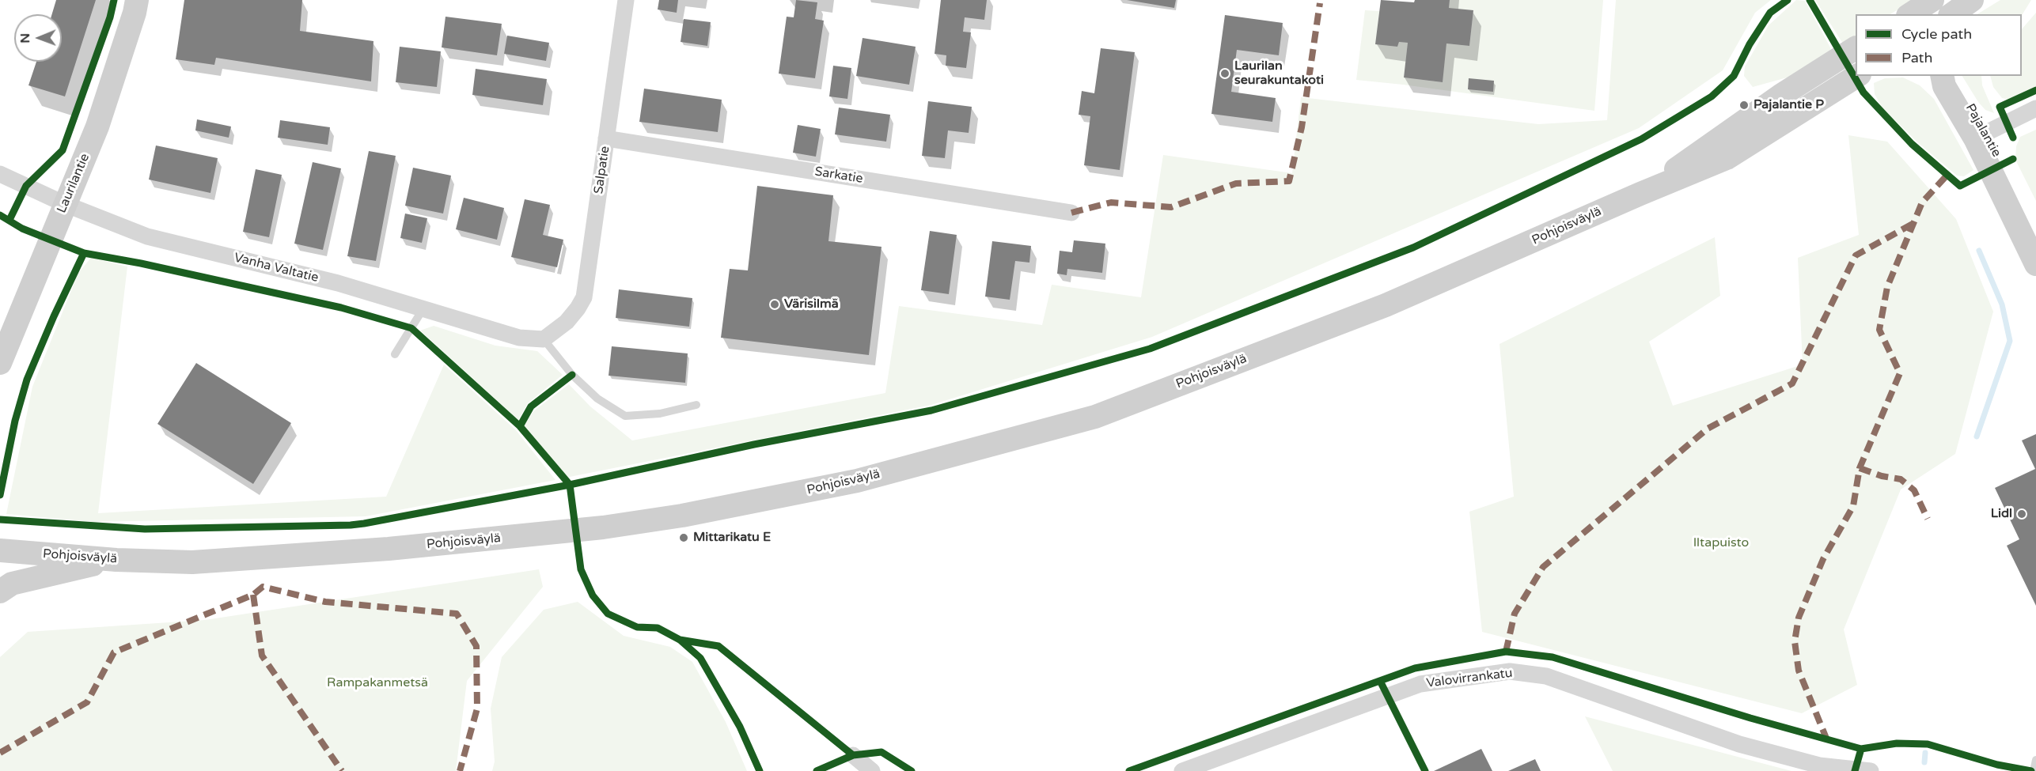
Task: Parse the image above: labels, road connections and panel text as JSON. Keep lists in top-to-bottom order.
{
  "streets": {
    "main road": ["Pajalantie", "Laurilantie", "Pohjoisväylä"],
    "street": [
      "Salpatie",
      "Sarkatie",
      "Vanha Valtatie",
      "Valovirrankatu"
    ]
  },
  "crossings": [
    ["Salpatie", "Sarkatie"],
    ["Salpatie", "Vanha Valtatie"],
    ["Laurilantie", "Vanha Valtatie"]
  ],
  "parks": ["Iltapuisto", "Rampakanmetsä"],
  "places": [
    "Laurilan seurakuntakoti",
    "Pajalantie P",
    "Värisilmä",
    "Lidl",
    "Mittarikatu E"
  ],
  "legend": ["Cycle path", "Path"],
  "north": "left"
}
